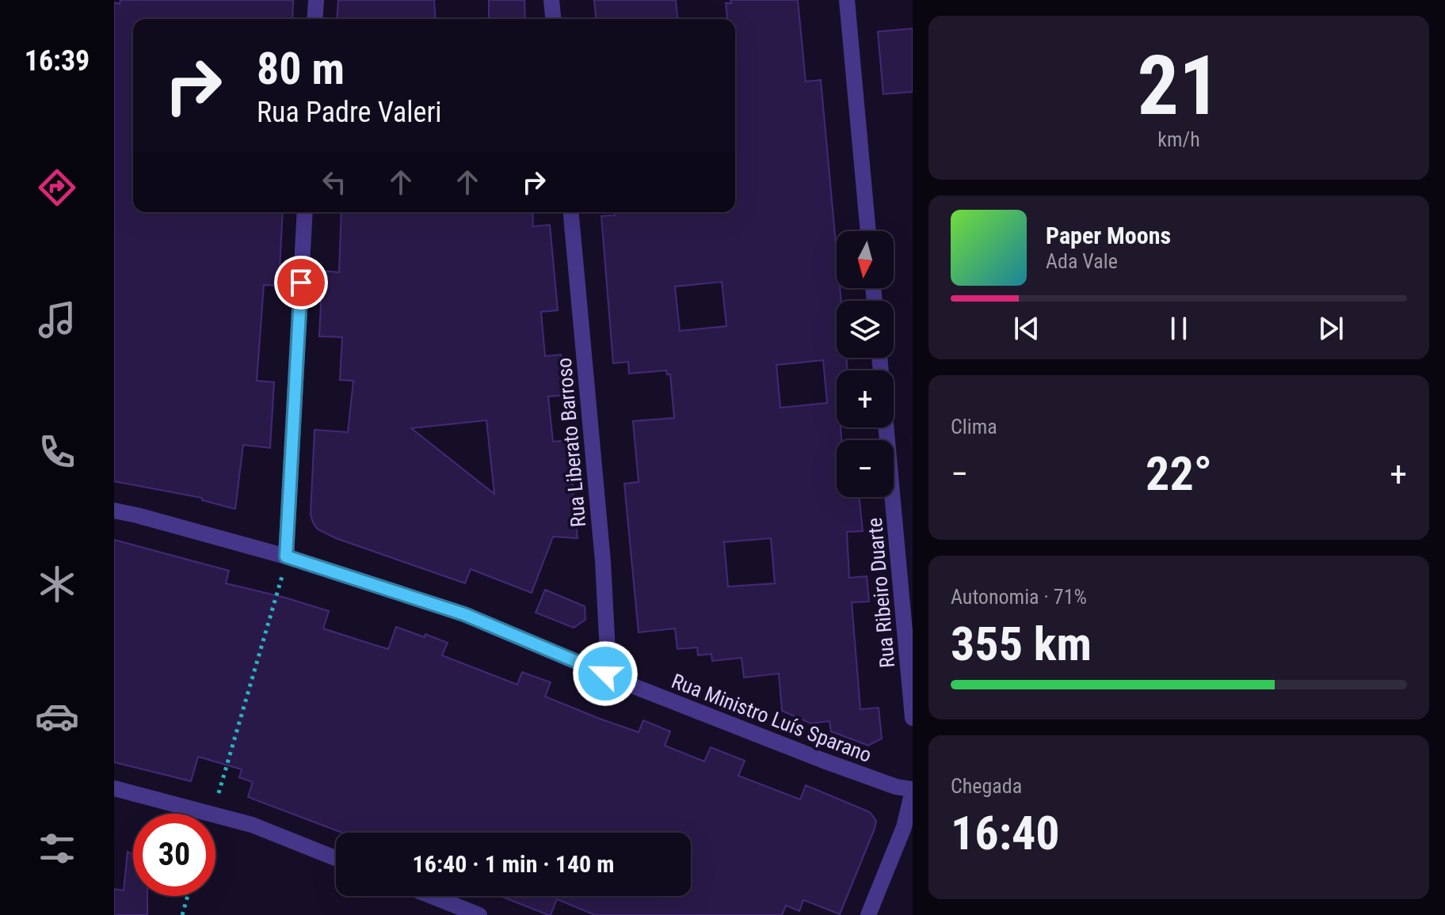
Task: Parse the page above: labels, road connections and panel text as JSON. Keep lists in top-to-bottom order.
{
  "streets": {
    "street": ["Rua Liberato Barroso", "Rua Ribeiro Duarte", "Rua Ministro Luís Sparano"]
  },
  "crossings": [
    ["Rua Liberato Barroso", "Rua Ministro Luís Sparano"]
  ],
  "north": "bottom",
  "page": {
    "tabs": "16:39",
    "tile": [
      ["21", "km/h"],
      "Clima",
      ["Autonomia · 71%", "355 km"],
      ["Chegada", "16:40"]
    ],
    "turn": ["80 m", "Rua Padre Valeri"],
    "song": ["Paper Moons", "Ada Vale"],
    "map_buttons": ["+", "−"],
    "heat": ["−", "22°", "+"],
    "limit": "30",
    "trip": "16:40 · 1 min · 140 m"
  }
}
